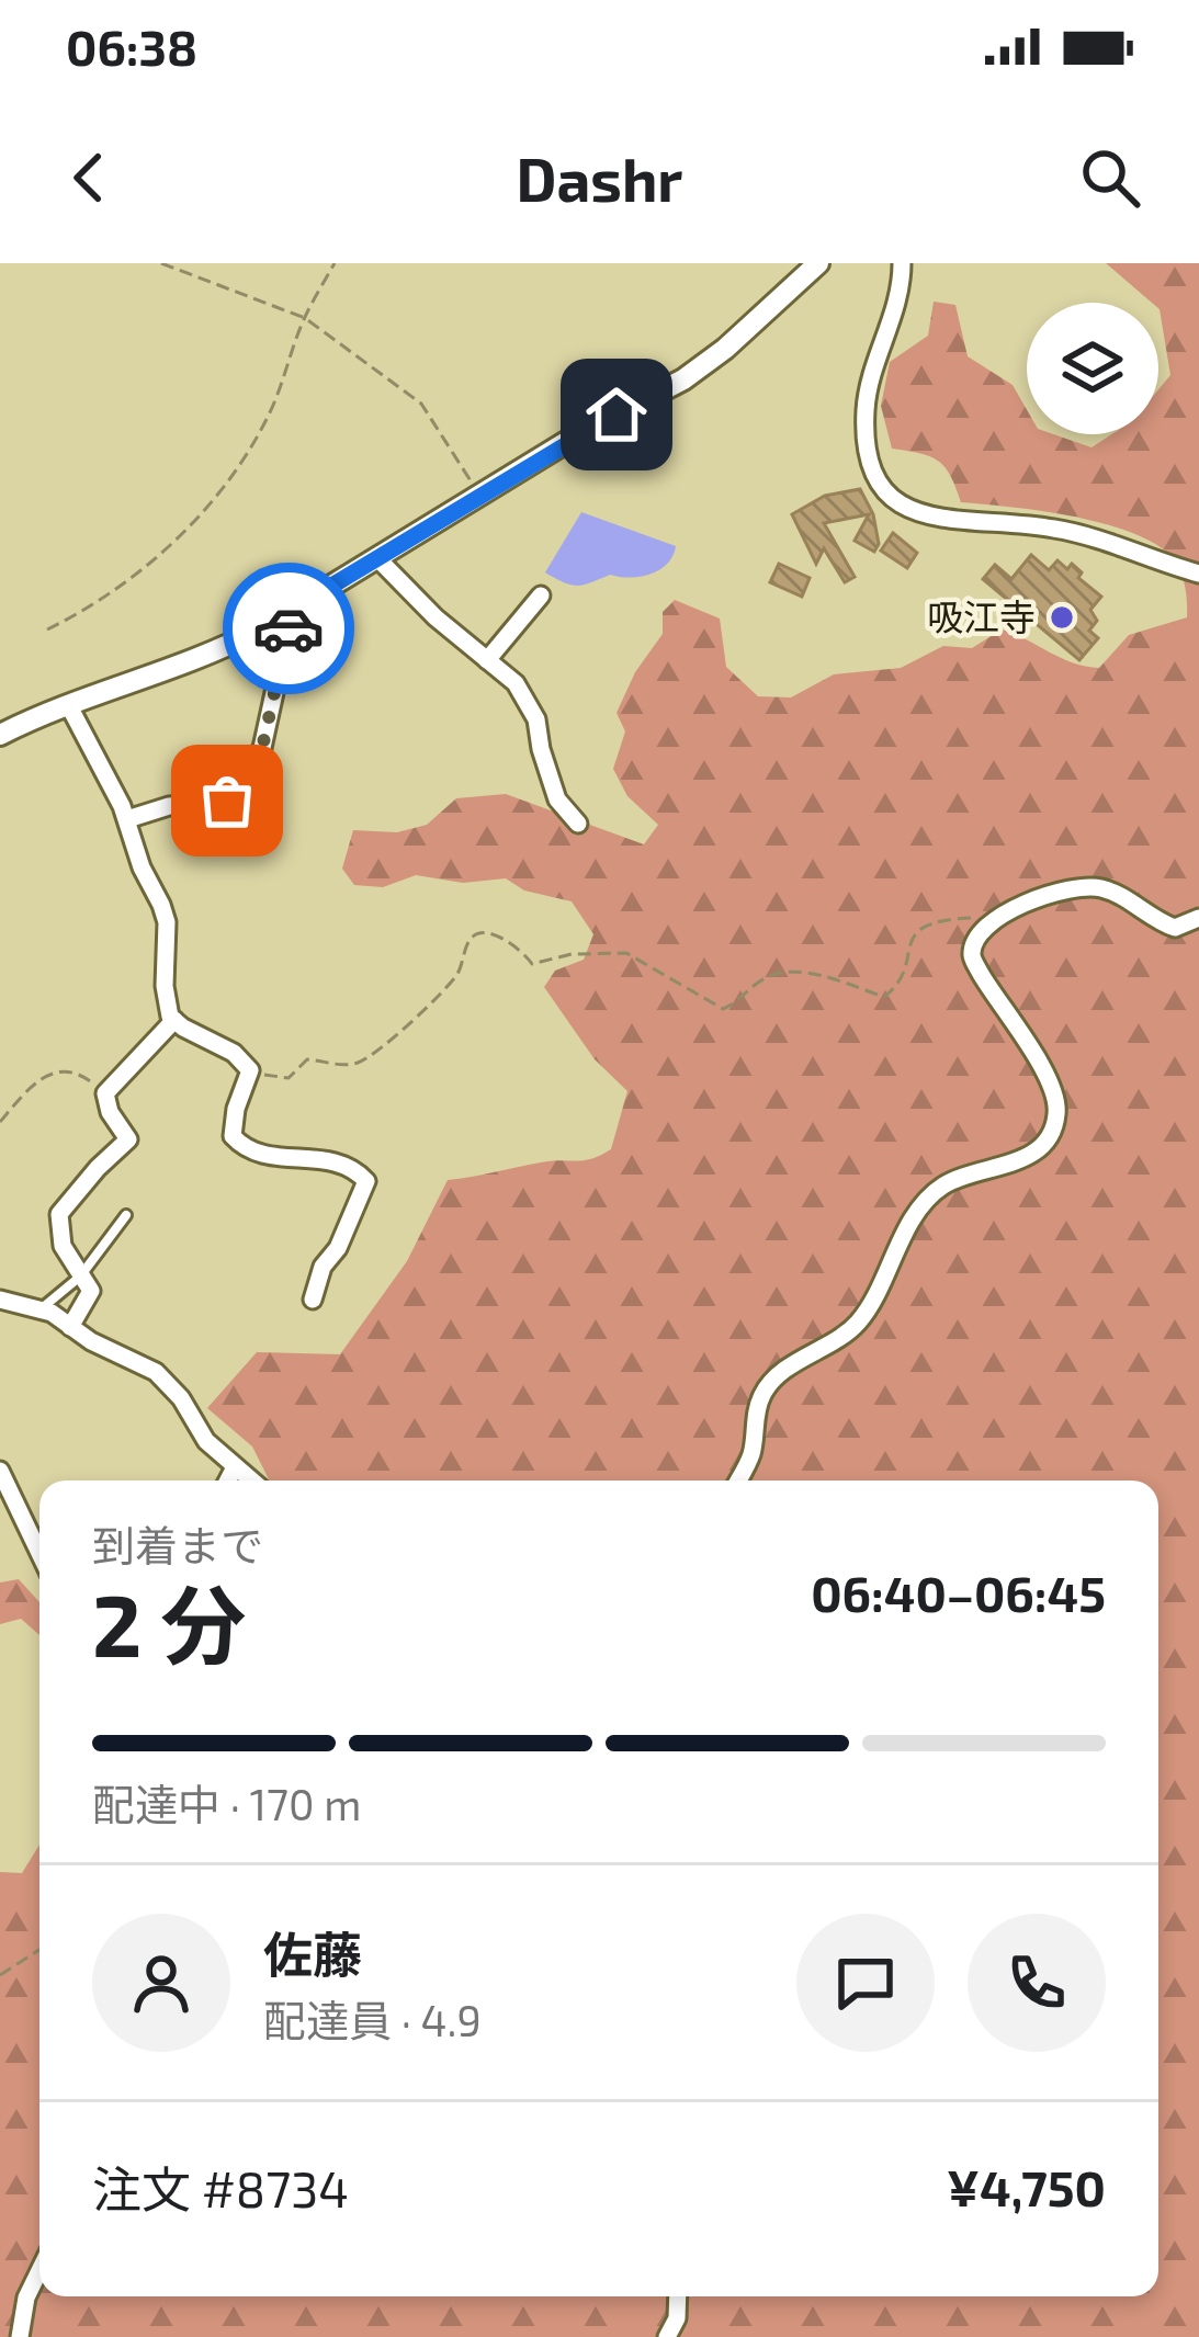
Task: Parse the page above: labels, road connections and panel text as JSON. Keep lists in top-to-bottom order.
{
  "places": ["吸江寺"],
  "page": {
    "status": "06:38",
    "header": "Dashr",
    "heading": ["2 分", "到着まで", "06:40–06:45"],
    "panel": [
      "佐藤",
      "配達員 · 4.9",
      "注文 #8734",
      "¥4,750"
    ],
    "bar": "配達中 · 170 m"
  }
}
